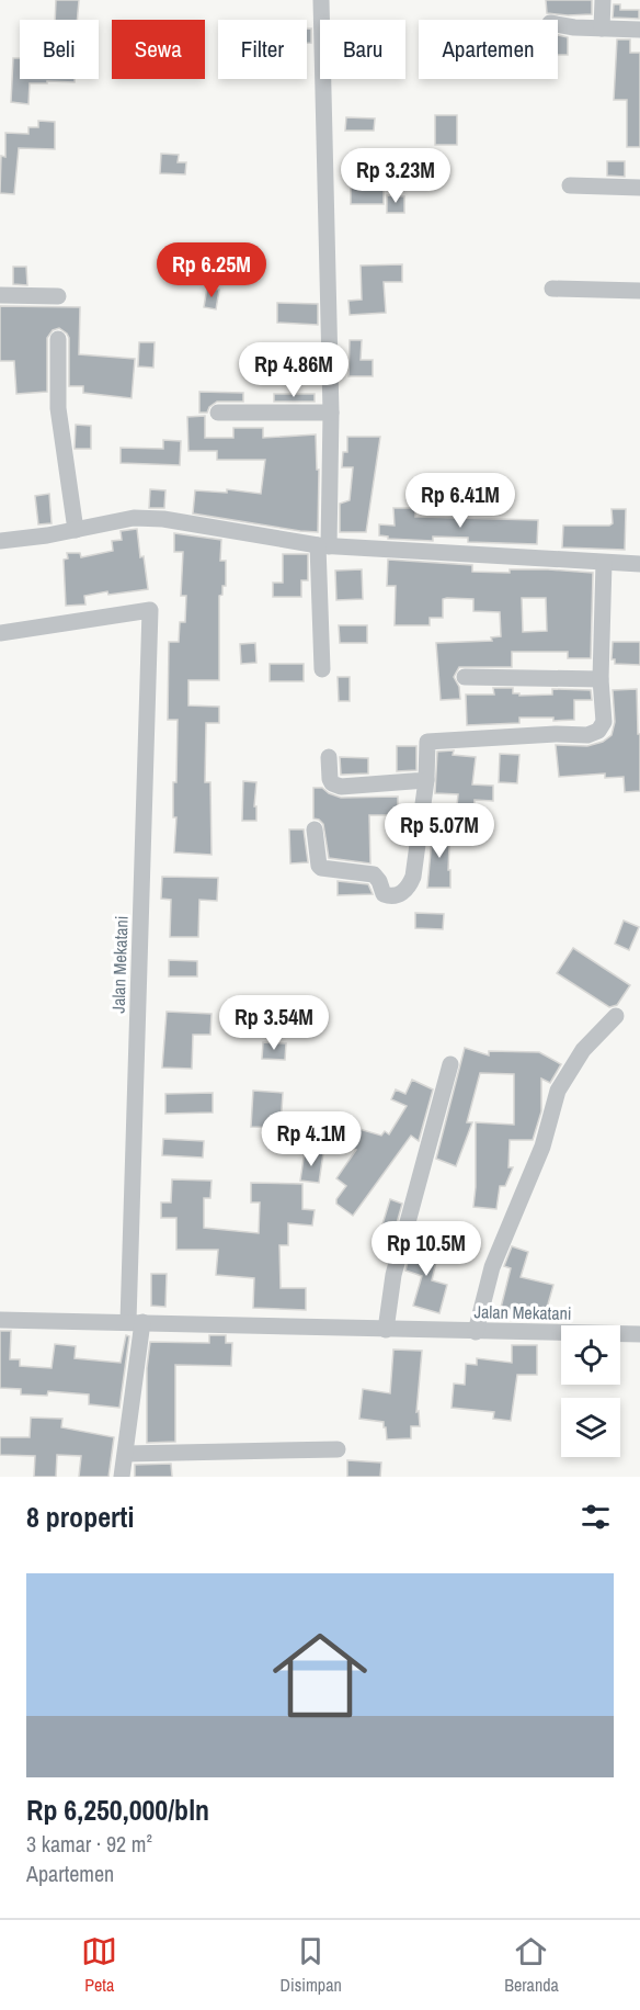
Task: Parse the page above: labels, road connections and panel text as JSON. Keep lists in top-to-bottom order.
{
  "streets": {
    "street": ["Jalan Mekatani"]
  },
  "page": {
    "chip": [
      "Beli",
      "Sewa",
      "Filter",
      "Baru",
      "Apartemen"
    ],
    "price": [
      "Rp 3.23M",
      "Rp 6.25M",
      "Rp 4.86M",
      "Rp 6.41M",
      "Rp 5.07M",
      "Rp 3.54M",
      "Rp 4.1M",
      "Rp 10.5M"
    ],
    "heading": "8 properti",
    "list": [
      {
        "name": "Rp 6,250,000/bln",
        "note": "3 kamar · 92 m² · Apartemen"
      }
    ],
    "tabs": ["Peta", "Disimpan", "Beranda"]
  }
}
